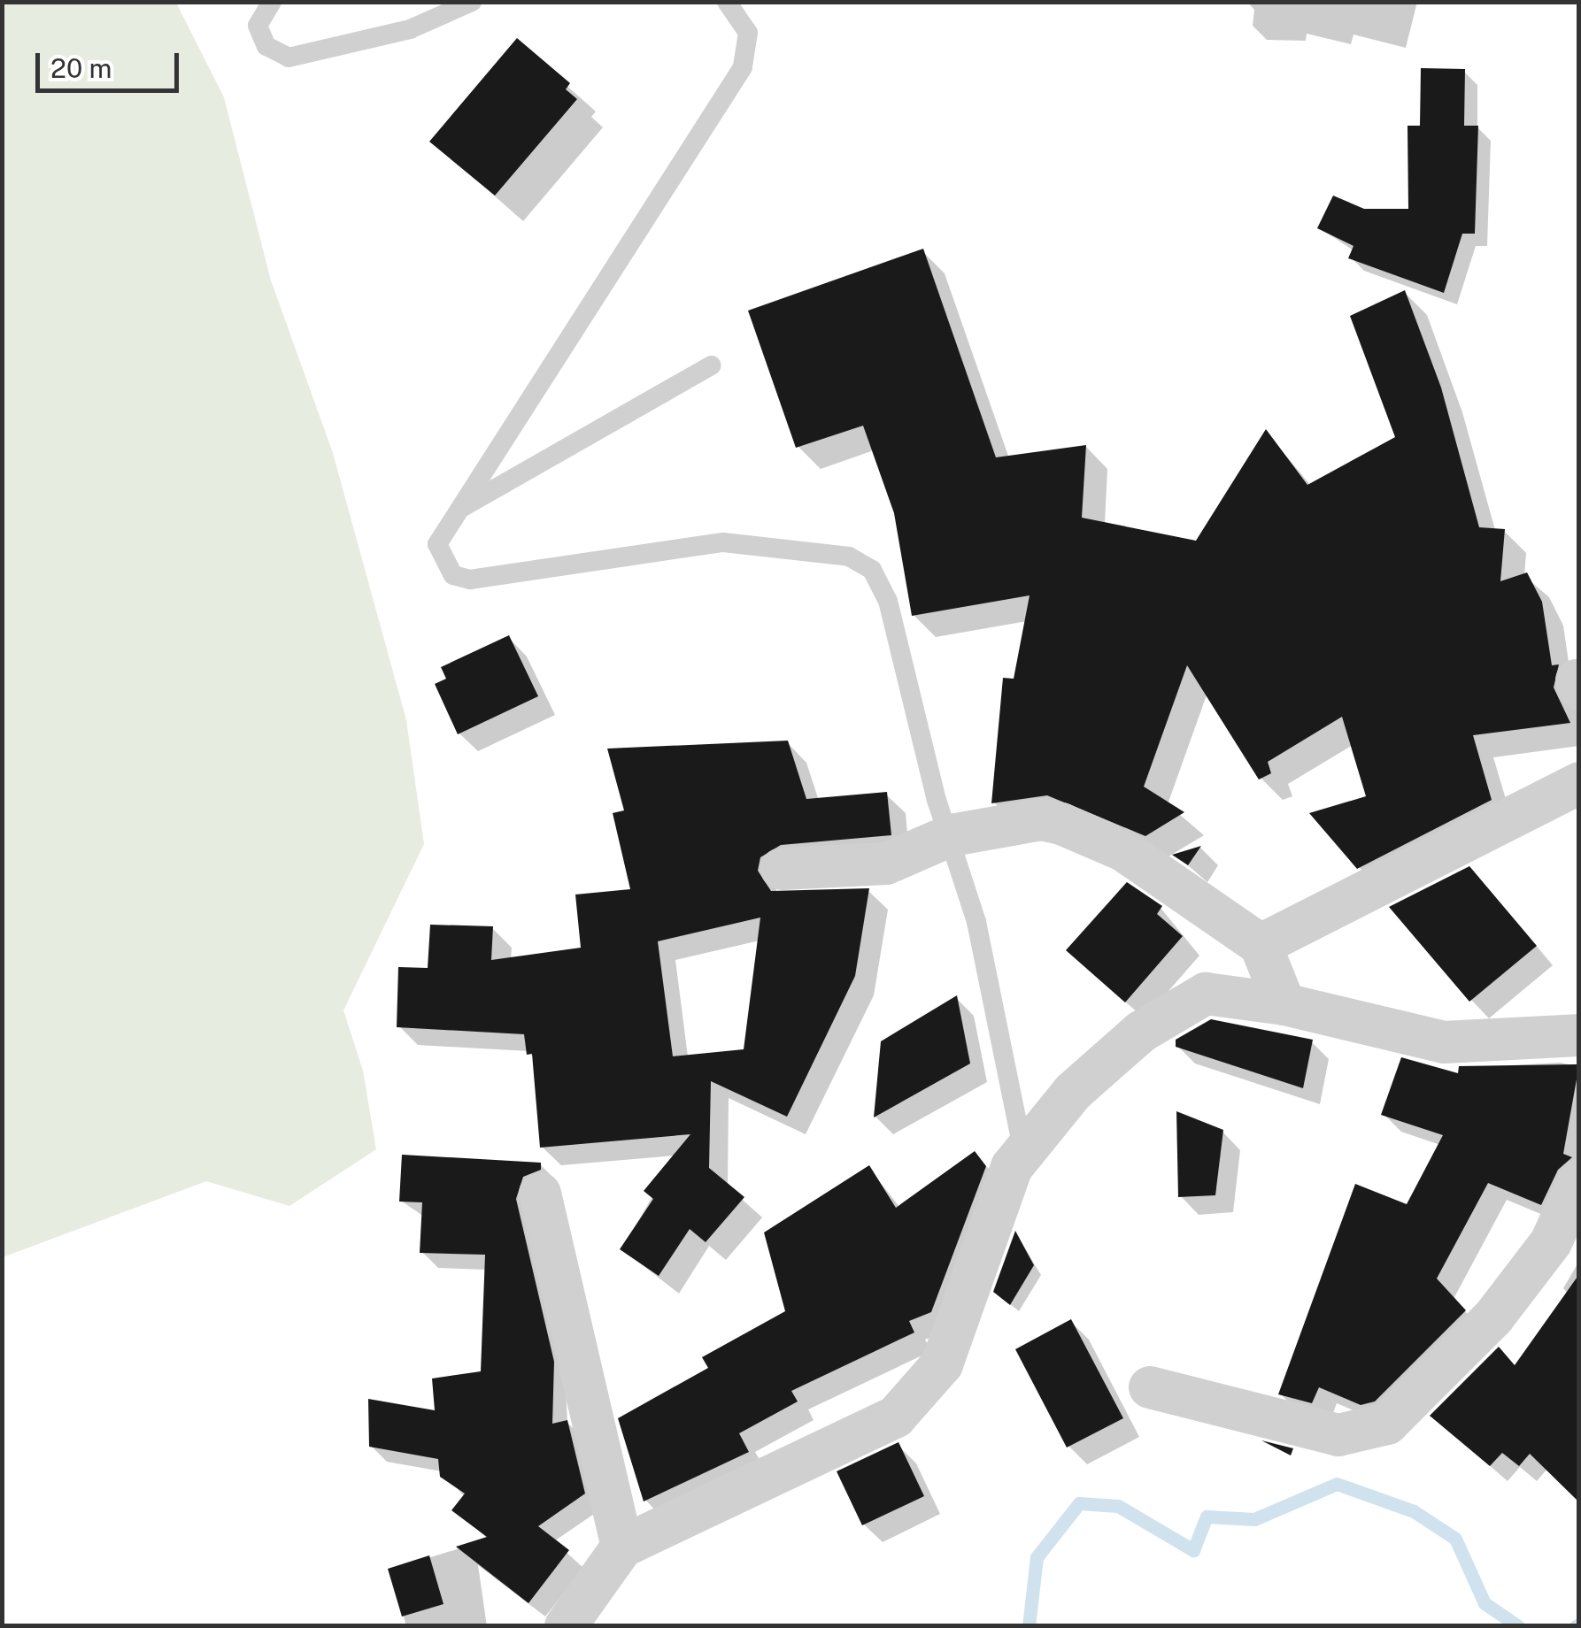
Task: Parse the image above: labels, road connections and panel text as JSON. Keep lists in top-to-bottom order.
{
  "scale_bar": "20 m"
}
